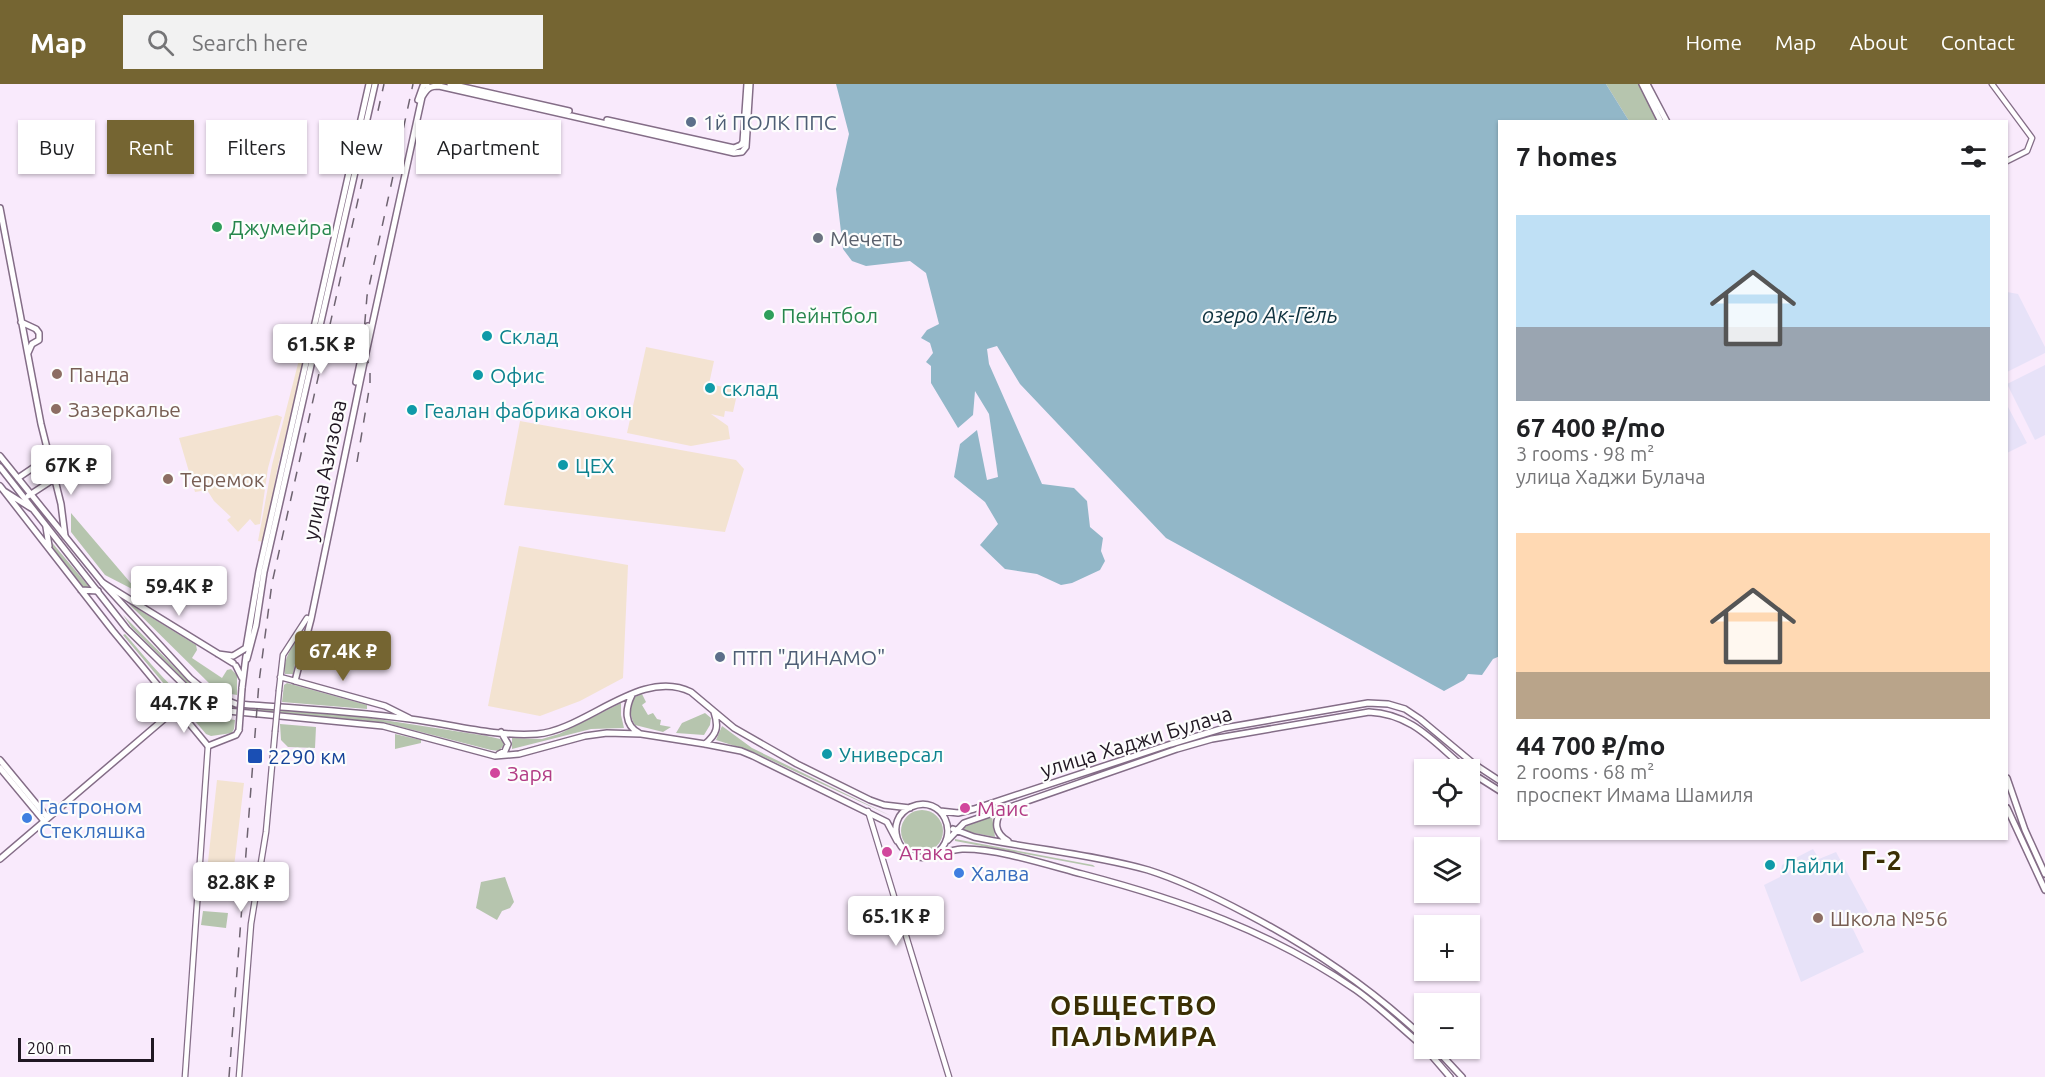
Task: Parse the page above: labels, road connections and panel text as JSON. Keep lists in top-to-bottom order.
{
  "streets": {
    "main road": ["улица Азизова", "улица Хаджи Булача"]
  },
  "districts": ["Г-2", "ОБЩЕСТВО ПАЛЬМИРА"],
  "water": ["озеро Ак-Гёль"],
  "places": {
    "other": [
      "1й ПОЛК ППС",
      "Джумейра",
      "Мечеть",
      "Пейнтбол",
      "Склад",
      "Панда",
      "Офис",
      "склад",
      "Зазеркалье",
      "Геалан фабрика окон",
      "ЦЕХ",
      "Теремок",
      "ПТП \"ДИНАМО\"",
      "Универсал",
      "Заря",
      "Маис",
      "Гастроном Стекляшка",
      "Атака",
      "Лайли",
      "Халва",
      "Школа №56"
    ],
    "transit": ["2290 км"]
  },
  "scale_bar": "200 m",
  "page": {
    "header": "Map",
    "search": "Search here",
    "nav": [
      "Home",
      "Map",
      "About",
      "Contact"
    ],
    "chip": [
      "Buy",
      "Rent",
      "Filters",
      "New",
      "Apartment"
    ],
    "heading": "7 homes",
    "list": [
      {
        "name": "67 400 ₽/mo",
        "note": "3 rooms · 98 m² · улица Хаджи Булача"
      },
      {
        "name": "44 700 ₽/mo",
        "note": "2 rooms · 68 m² · проспект Имама Шамиля"
      }
    ],
    "price": [
      "61.5K ₽",
      "67K ₽",
      "59.4K ₽",
      "67.4K ₽",
      "44.7K ₽",
      "82.8K ₽",
      "65.1K ₽"
    ],
    "map_buttons": ["+", "−"],
    "scale": "200 m"
  }
}
